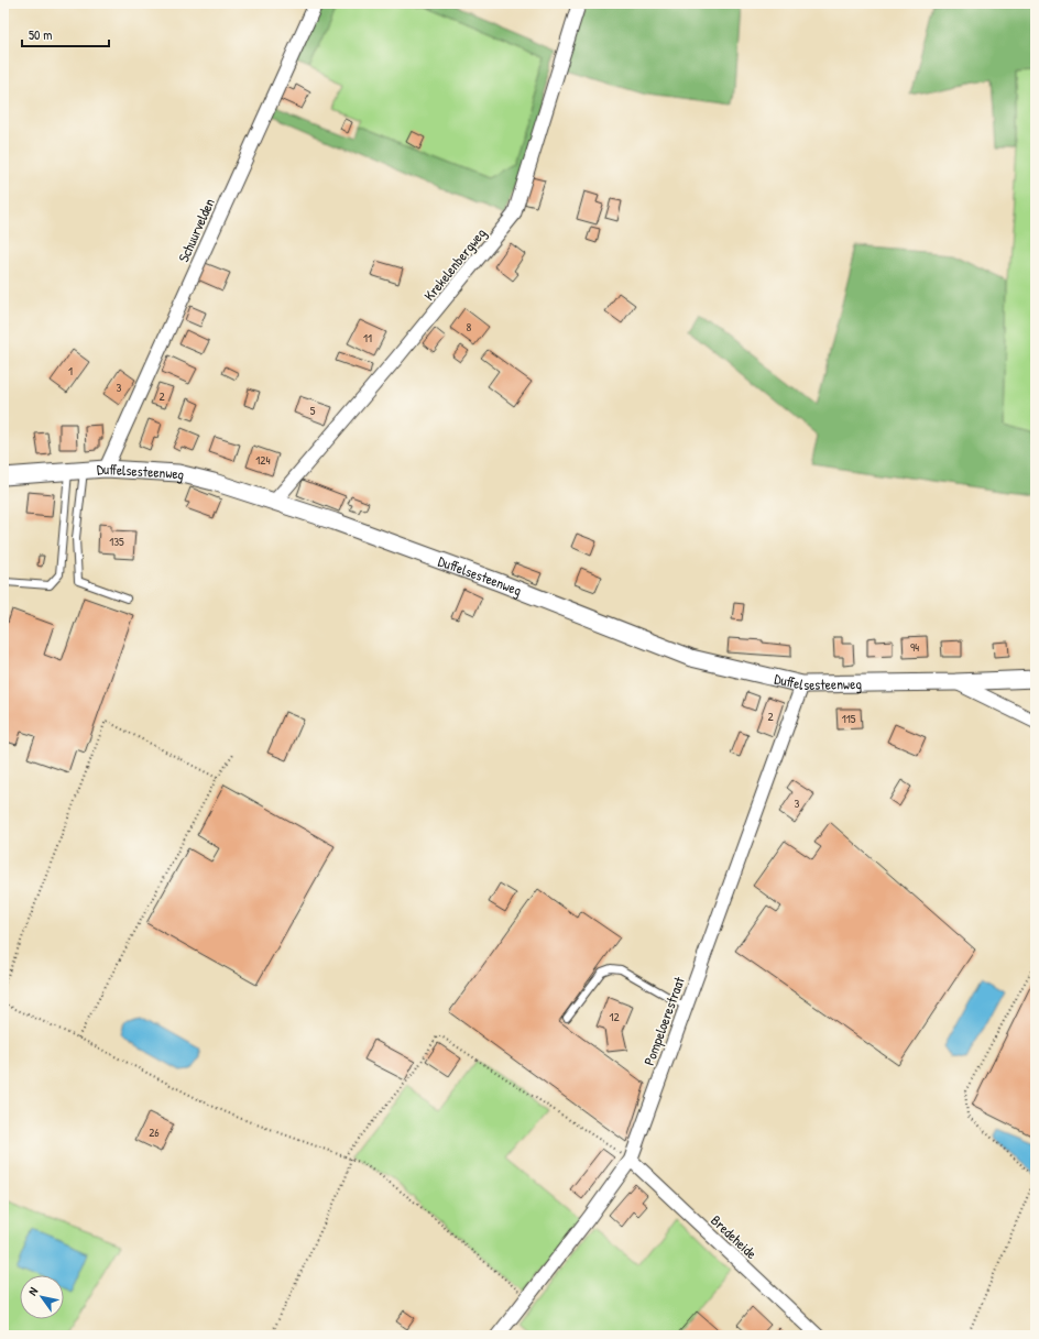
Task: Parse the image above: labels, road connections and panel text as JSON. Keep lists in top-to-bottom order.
{
  "streets": {
    "street": [
      "Schuurvelden",
      "Krekelenbergweg",
      "Duffelsesteenweg",
      "Pompeloerestraat",
      "Bredeheide"
    ]
  },
  "crossings": [
    ["Schuurvelden", "Duffelsesteenweg"],
    ["Krekelenbergweg", "Duffelsesteenweg"],
    ["Duffelsesteenweg", "Pompeloerestraat"],
    ["Pompeloerestraat", "Bredeheide"]
  ],
  "house_numbers": [
    "8",
    "11",
    "1",
    "3",
    "2",
    "5",
    "124",
    "135",
    "94",
    "2",
    "115",
    "3",
    "12",
    "26"
  ],
  "scale_bar": "50 m",
  "north": "top left"
}
